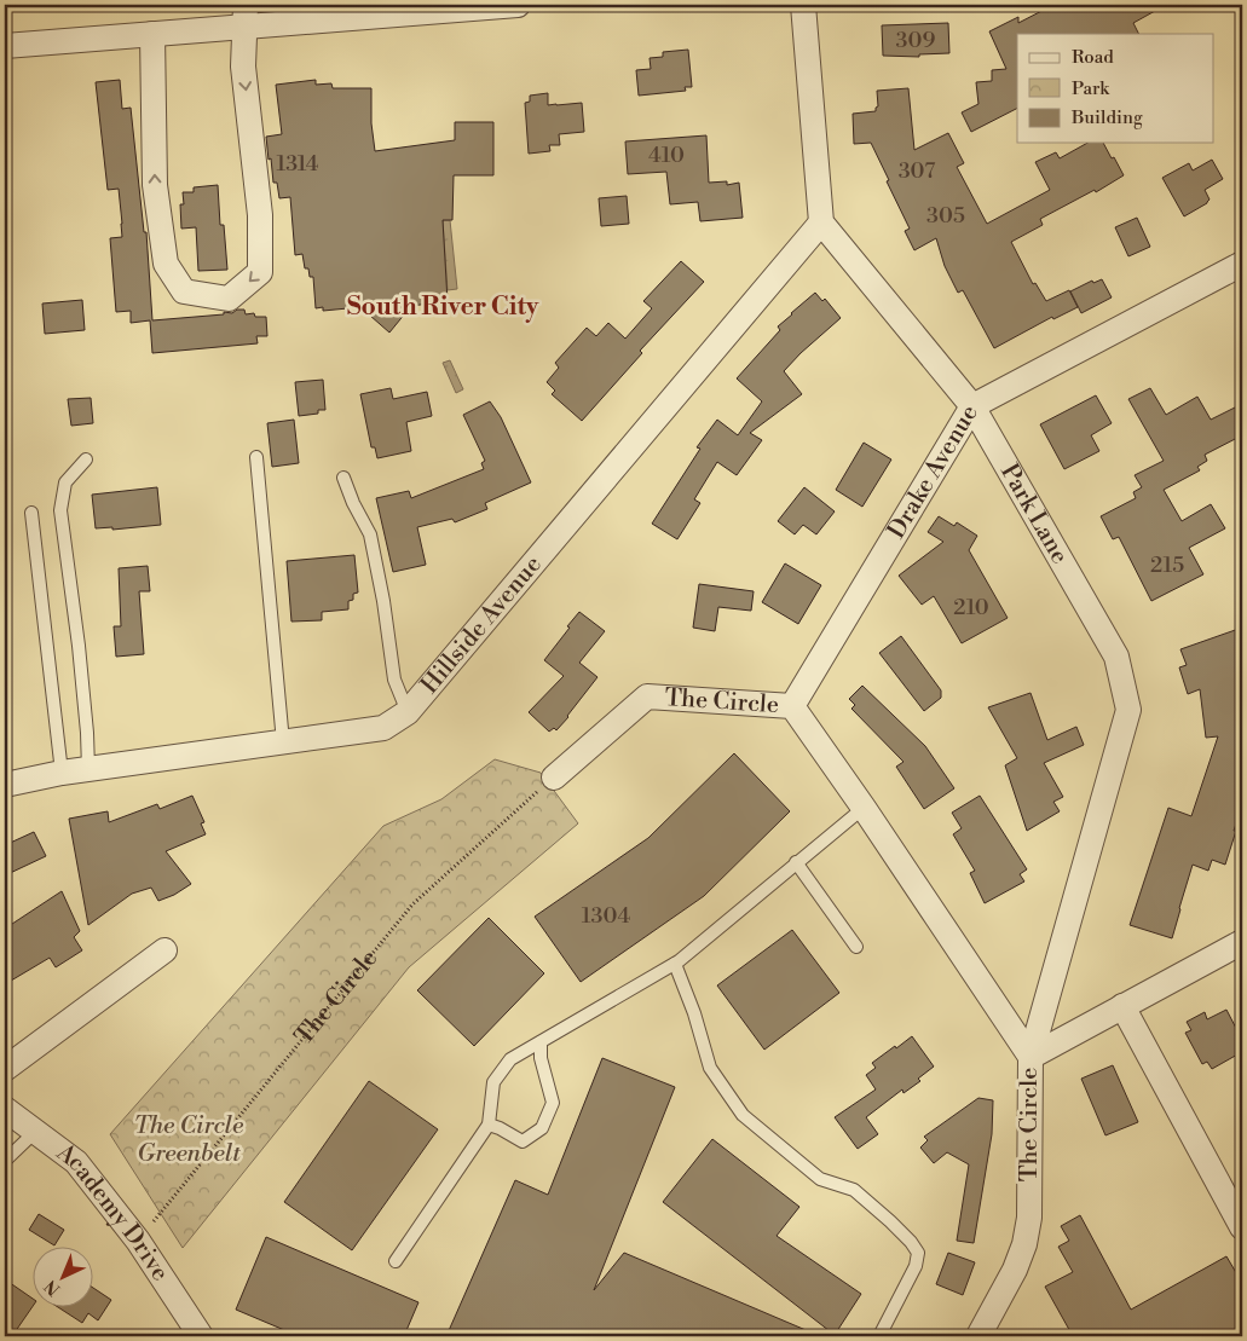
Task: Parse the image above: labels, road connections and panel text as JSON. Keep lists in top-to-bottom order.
{
  "streets": {
    "street": [
      "Drake Avenue",
      "Park Lane",
      "Hillside Avenue",
      "The Circle",
      "Academy Drive"
    ]
  },
  "crossings": [
    ["Drake Avenue", "Park Lane"],
    ["Drake Avenue", "The Circle"],
    ["Park Lane", "Hillside Avenue"],
    ["Park Lane", "The Circle"],
    ["The Circle", "Academy Drive"]
  ],
  "districts": ["South River City"],
  "parks": ["The Circle Greenbelt"],
  "house_numbers": [
    "309",
    "410",
    "1314",
    "307",
    "305",
    "215",
    "210",
    "1304"
  ],
  "legend": ["Road", "Park", "Building"],
  "north": "bottom left"
}
